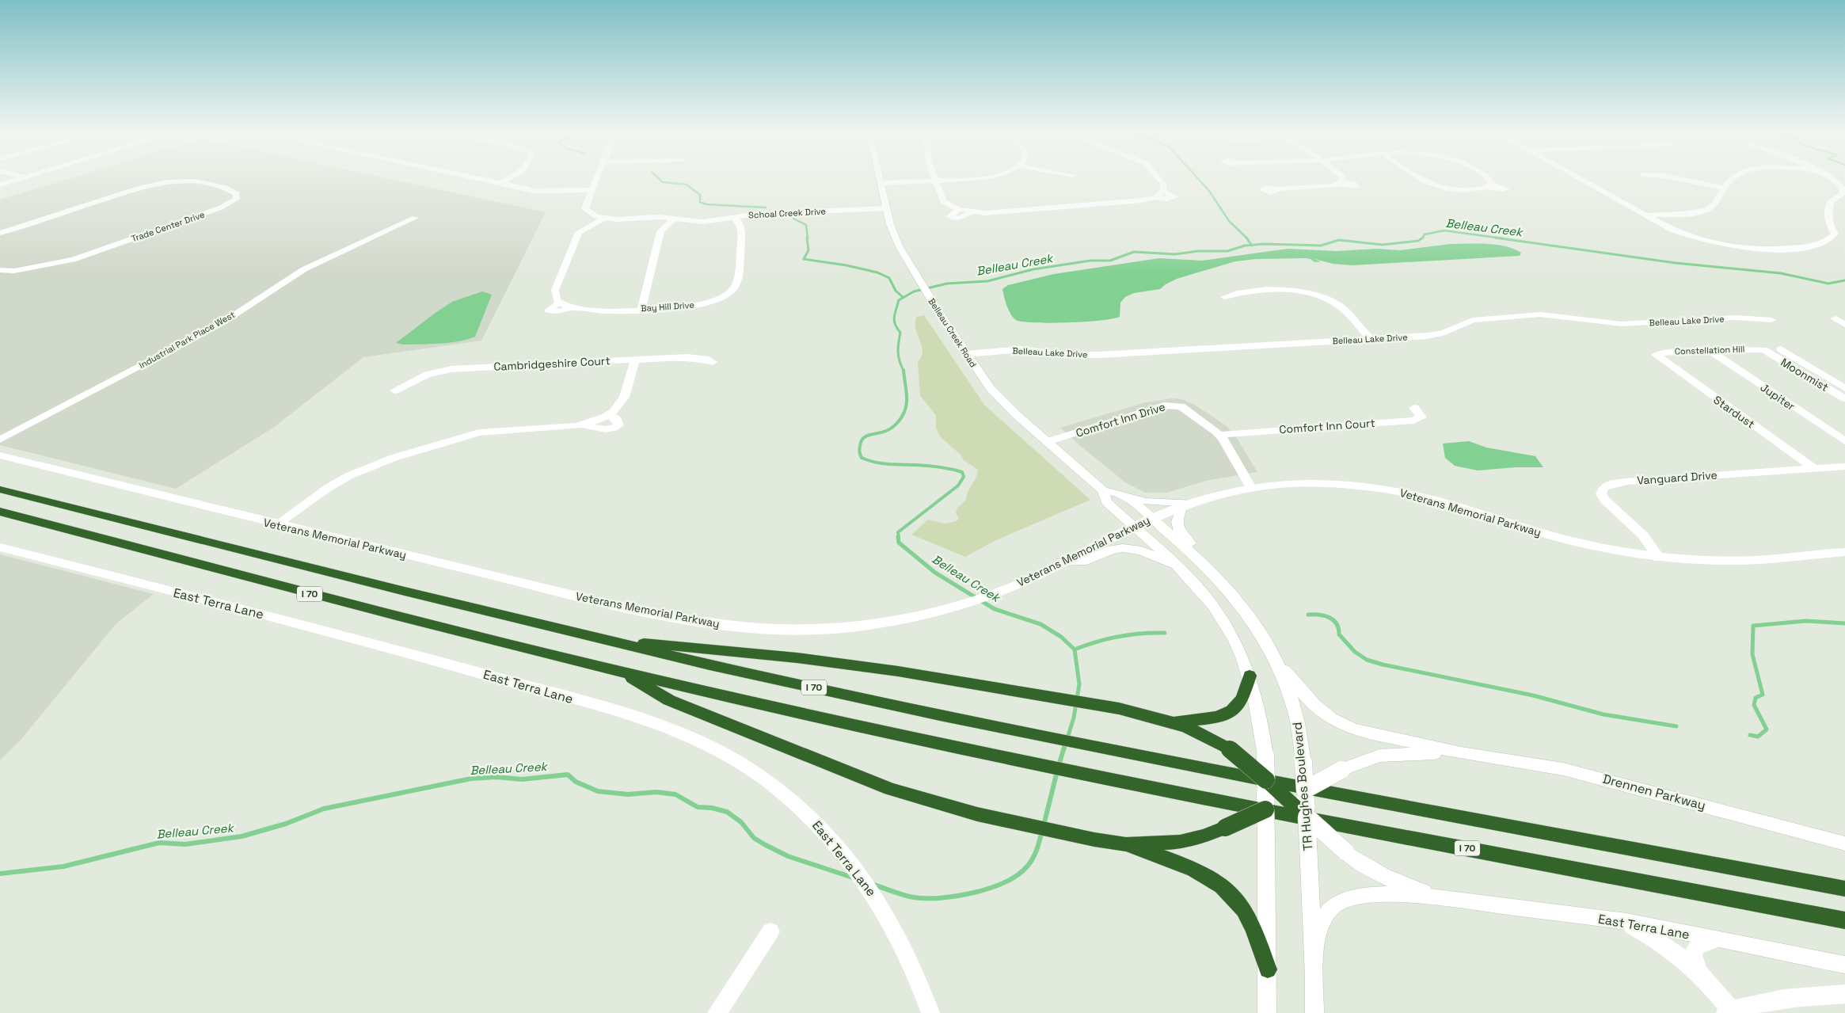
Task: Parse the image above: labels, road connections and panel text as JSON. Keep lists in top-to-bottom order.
{
  "streets": {
    "highway": ["I 70"],
    "street": [
      "Schoal Creek Drive",
      "Trade Center Drive",
      "Bay Hill Drive",
      "Belleau Lake Drive",
      "Belleau Creek Road",
      "Industrial Park Place West",
      "Constellation Hill",
      "Cambridgeshire Court",
      "Moonmist",
      "Jupiter",
      "Stardust",
      "Comfort Inn Drive",
      "Comfort Inn Court",
      "Vanguard Drive",
      "Veterans Memorial Parkway",
      "East Terra Lane",
      "TR Hughes Boulevard",
      "Drennen Parkway"
    ]
  },
  "crossings": [
    ["Schoal Creek Drive", "Bay Hill Drive"],
    ["Schoal Creek Drive", "Belleau Creek Road"],
    ["Belleau Lake Drive", "Belleau Creek Road"],
    ["Belleau Creek Road", "Comfort Inn Drive"],
    ["Belleau Creek Road", "Veterans Memorial Parkway"],
    ["Belleau Creek Road", "TR Hughes Boulevard"],
    ["Constellation Hill", "Moonmist"],
    ["Constellation Hill", "Jupiter"],
    ["Constellation Hill", "Stardust"],
    ["Stardust", "Vanguard Drive"],
    ["Comfort Inn Drive", "Comfort Inn Court"],
    ["Comfort Inn Drive", "Veterans Memorial Parkway"],
    ["Vanguard Drive", "Veterans Memorial Parkway"],
    ["Veterans Memorial Parkway", "TR Hughes Boulevard"]
  ],
  "water": ["Belleau Creek"]
}
